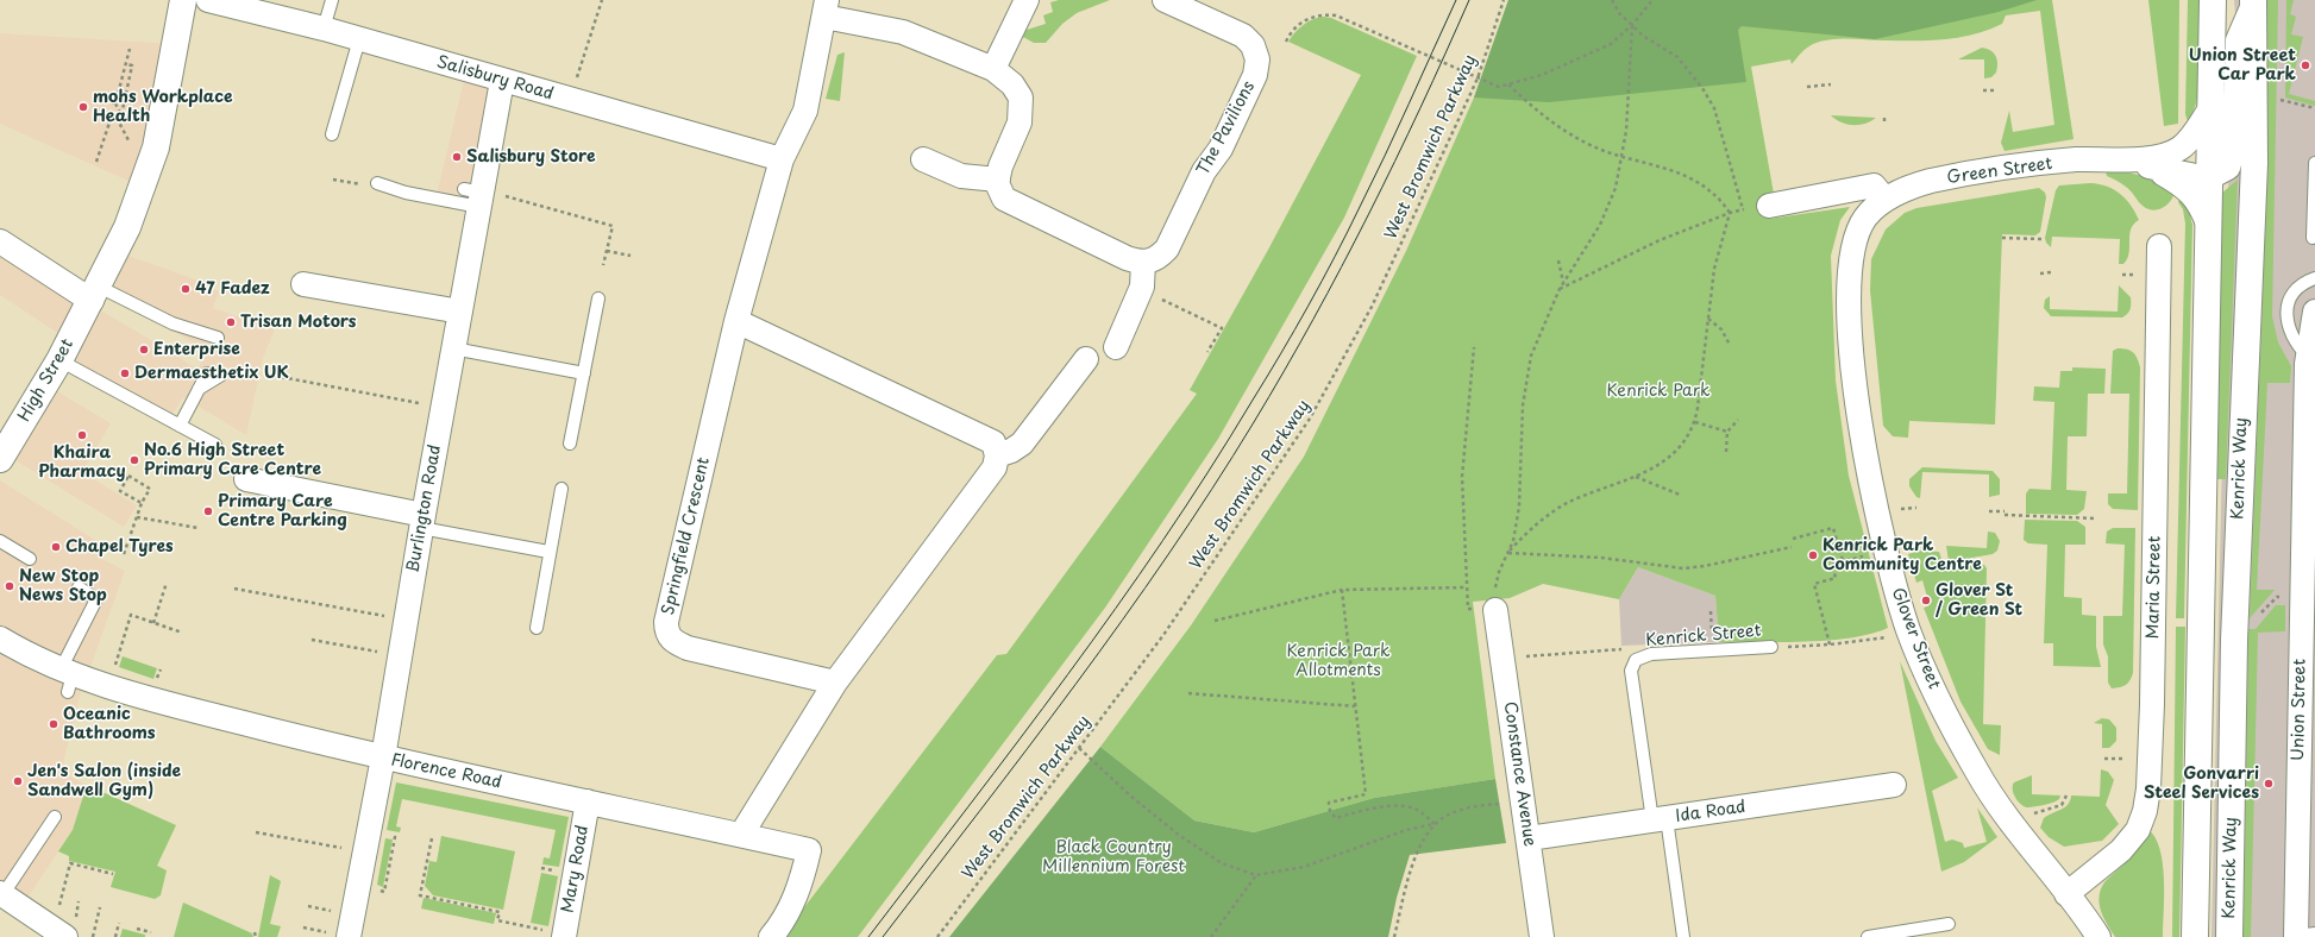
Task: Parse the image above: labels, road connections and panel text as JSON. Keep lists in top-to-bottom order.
{
  "streets": {
    "main road": ["High Street", "Kenrick Way"],
    "street": [
      "Salisbury Road",
      "The Pavilions",
      "Green Street",
      "Burlington Road",
      "Springfield Crescent",
      "Maria Street",
      "Glover Street",
      "Union Street",
      "Florence Road",
      "Constance Avenue",
      "Ida Road",
      "Mary Road"
    ],
    "lane": ["Kenrick Street"],
    "path": ["West Bromwich Parkway"]
  },
  "crossings": [
    ["Salisbury Road", "Burlington Road"],
    ["Salisbury Road", "Springfield Crescent"],
    ["Green Street", "Kenrick Way"],
    ["Green Street", "Glover Street"],
    ["Burlington Road", "Florence Road"],
    ["Maria Street", "Glover Street"],
    ["Florence Road", "Mary Road"],
    ["Constance Avenue", "Ida Road"]
  ],
  "parks": ["Kenrick Park", "Kenrick Park Allotments", "Black Country Millennium Forest"],
  "places": [
    "Union Street Car Park",
    "mohs Workplace Health",
    "Salisbury Store",
    "47 Fadez",
    "Trisan Motors",
    "Enterprise",
    "Dermaesthetix UK",
    "Khaira Pharmacy",
    "No.6 High Street Primary Care Centre",
    "Primary Care Centre Parking",
    "Chapel Tyres",
    "Kenrick Park Community Centre",
    "New Stop News Stop",
    "Glover St / Green St",
    "Oceanic Bathrooms",
    "Jen's Salon (inside Sandwell Gym)",
    "Gonvarri Steel Services"
  ]
}
